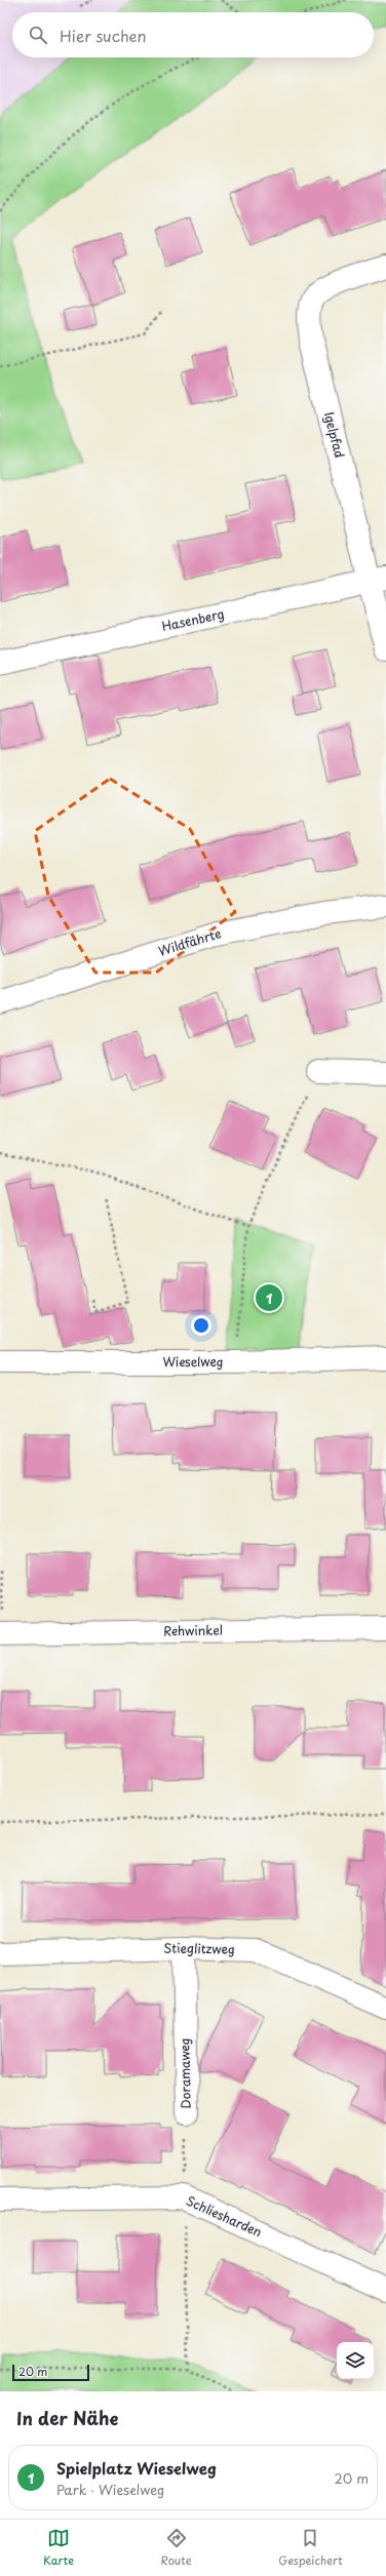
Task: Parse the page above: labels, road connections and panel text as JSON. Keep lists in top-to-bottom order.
{
  "streets": {
    "street": [
      "Igelpfad",
      "Hasenberg",
      "Wildfährte",
      "Wieselweg",
      "Rehwinkel",
      "Stieglitzweg",
      "Doramaweg",
      "Schliesharden"
    ]
  },
  "crossings": [
    ["Igelpfad", "Hasenberg"],
    ["Stieglitzweg", "Doramaweg"],
    ["Doramaweg", "Schliesharden"]
  ],
  "scale_bar": "20 m",
  "page": {
    "search": "Hier suchen",
    "pins": "1",
    "scale": "20 m",
    "heading": "In der Nähe",
    "list": [
      {
        "mark": "1",
        "name": "Spielplatz Wieselweg",
        "note": "Park · Wieselweg",
        "value": "20 m"
      }
    ],
    "nav": ["Karte", "Route", "Gespeichert"]
  }
}
